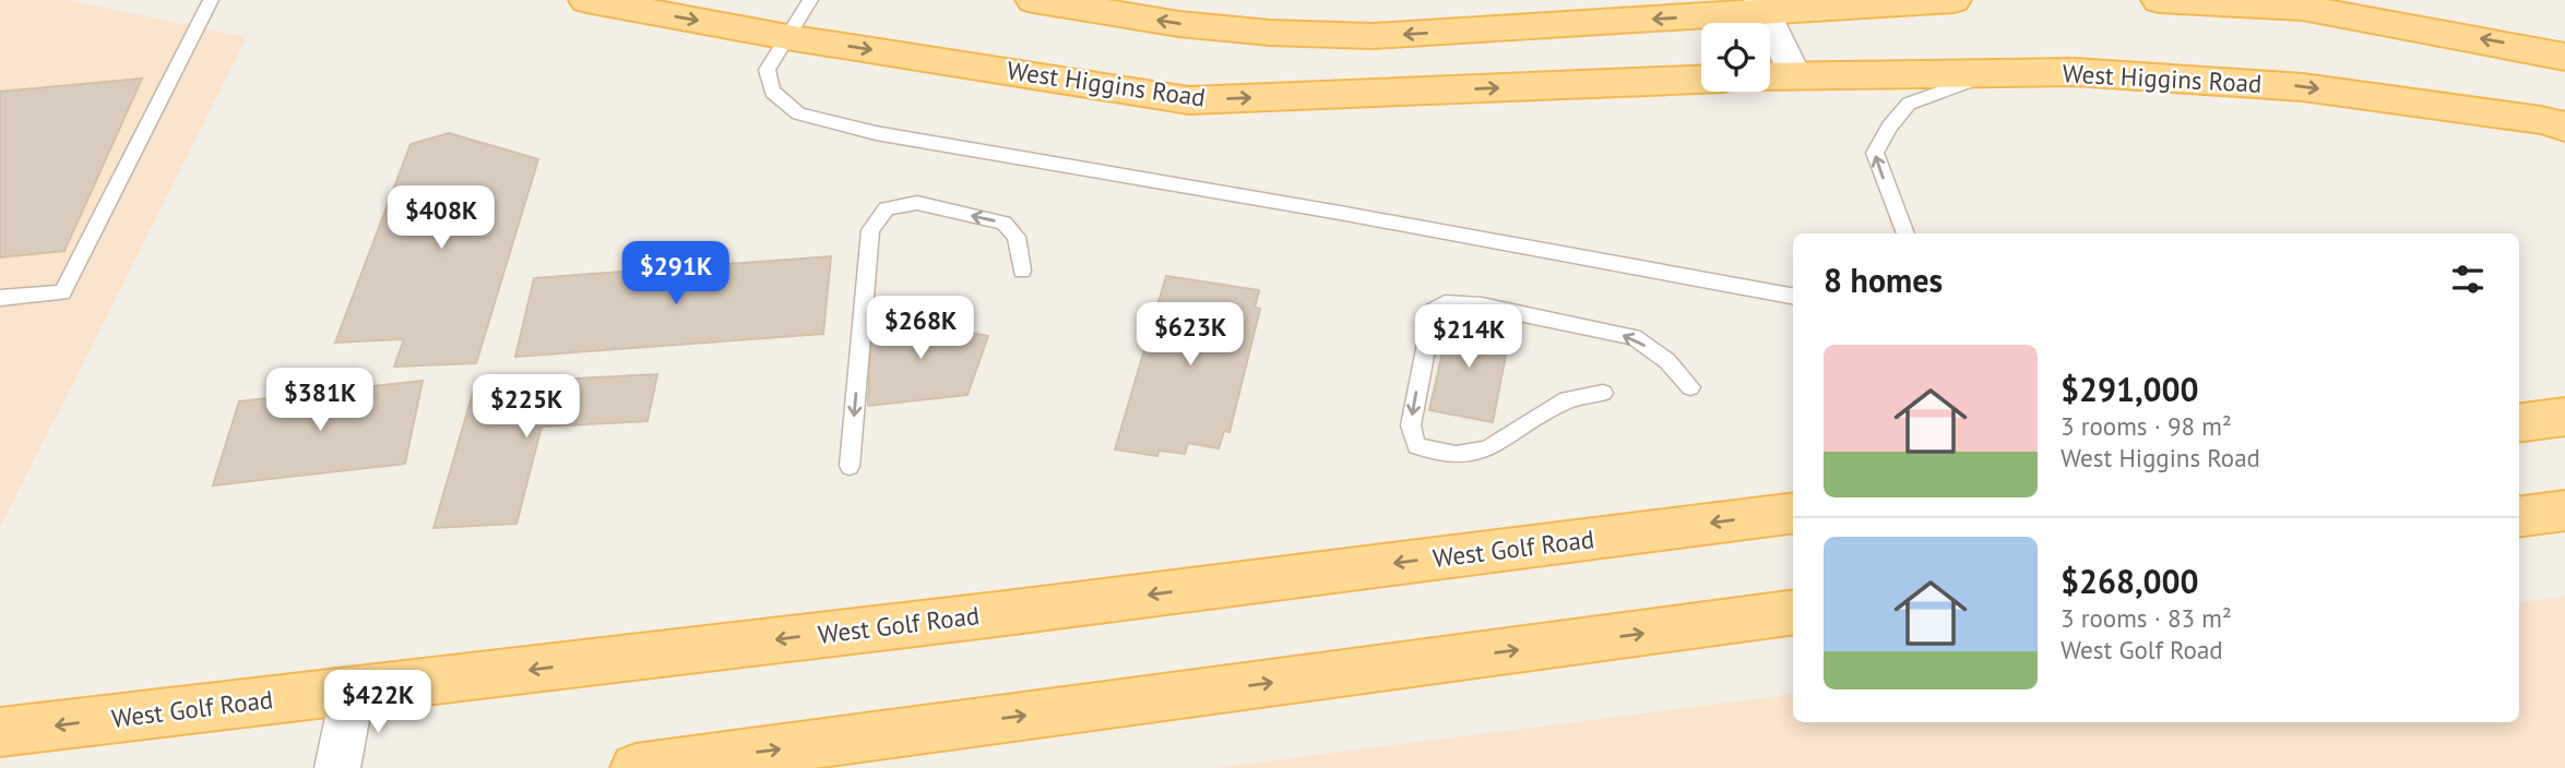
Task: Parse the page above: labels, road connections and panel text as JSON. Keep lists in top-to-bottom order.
{
  "streets": {
    "main road": ["West Higgins Road", "West Golf Road"]
  },
  "page": {
    "price": [
      "$408K",
      "$291K",
      "$268K",
      "$623K",
      "$214K",
      "$381K",
      "$225K",
      "$422K"
    ],
    "heading": "8 homes",
    "list": [
      {
        "name": "$291,000",
        "note": "3 rooms · 98 m² · West Higgins Road"
      },
      {
        "name": "$268,000",
        "note": "3 rooms · 83 m² · West Golf Road"
      }
    ]
  }
}
